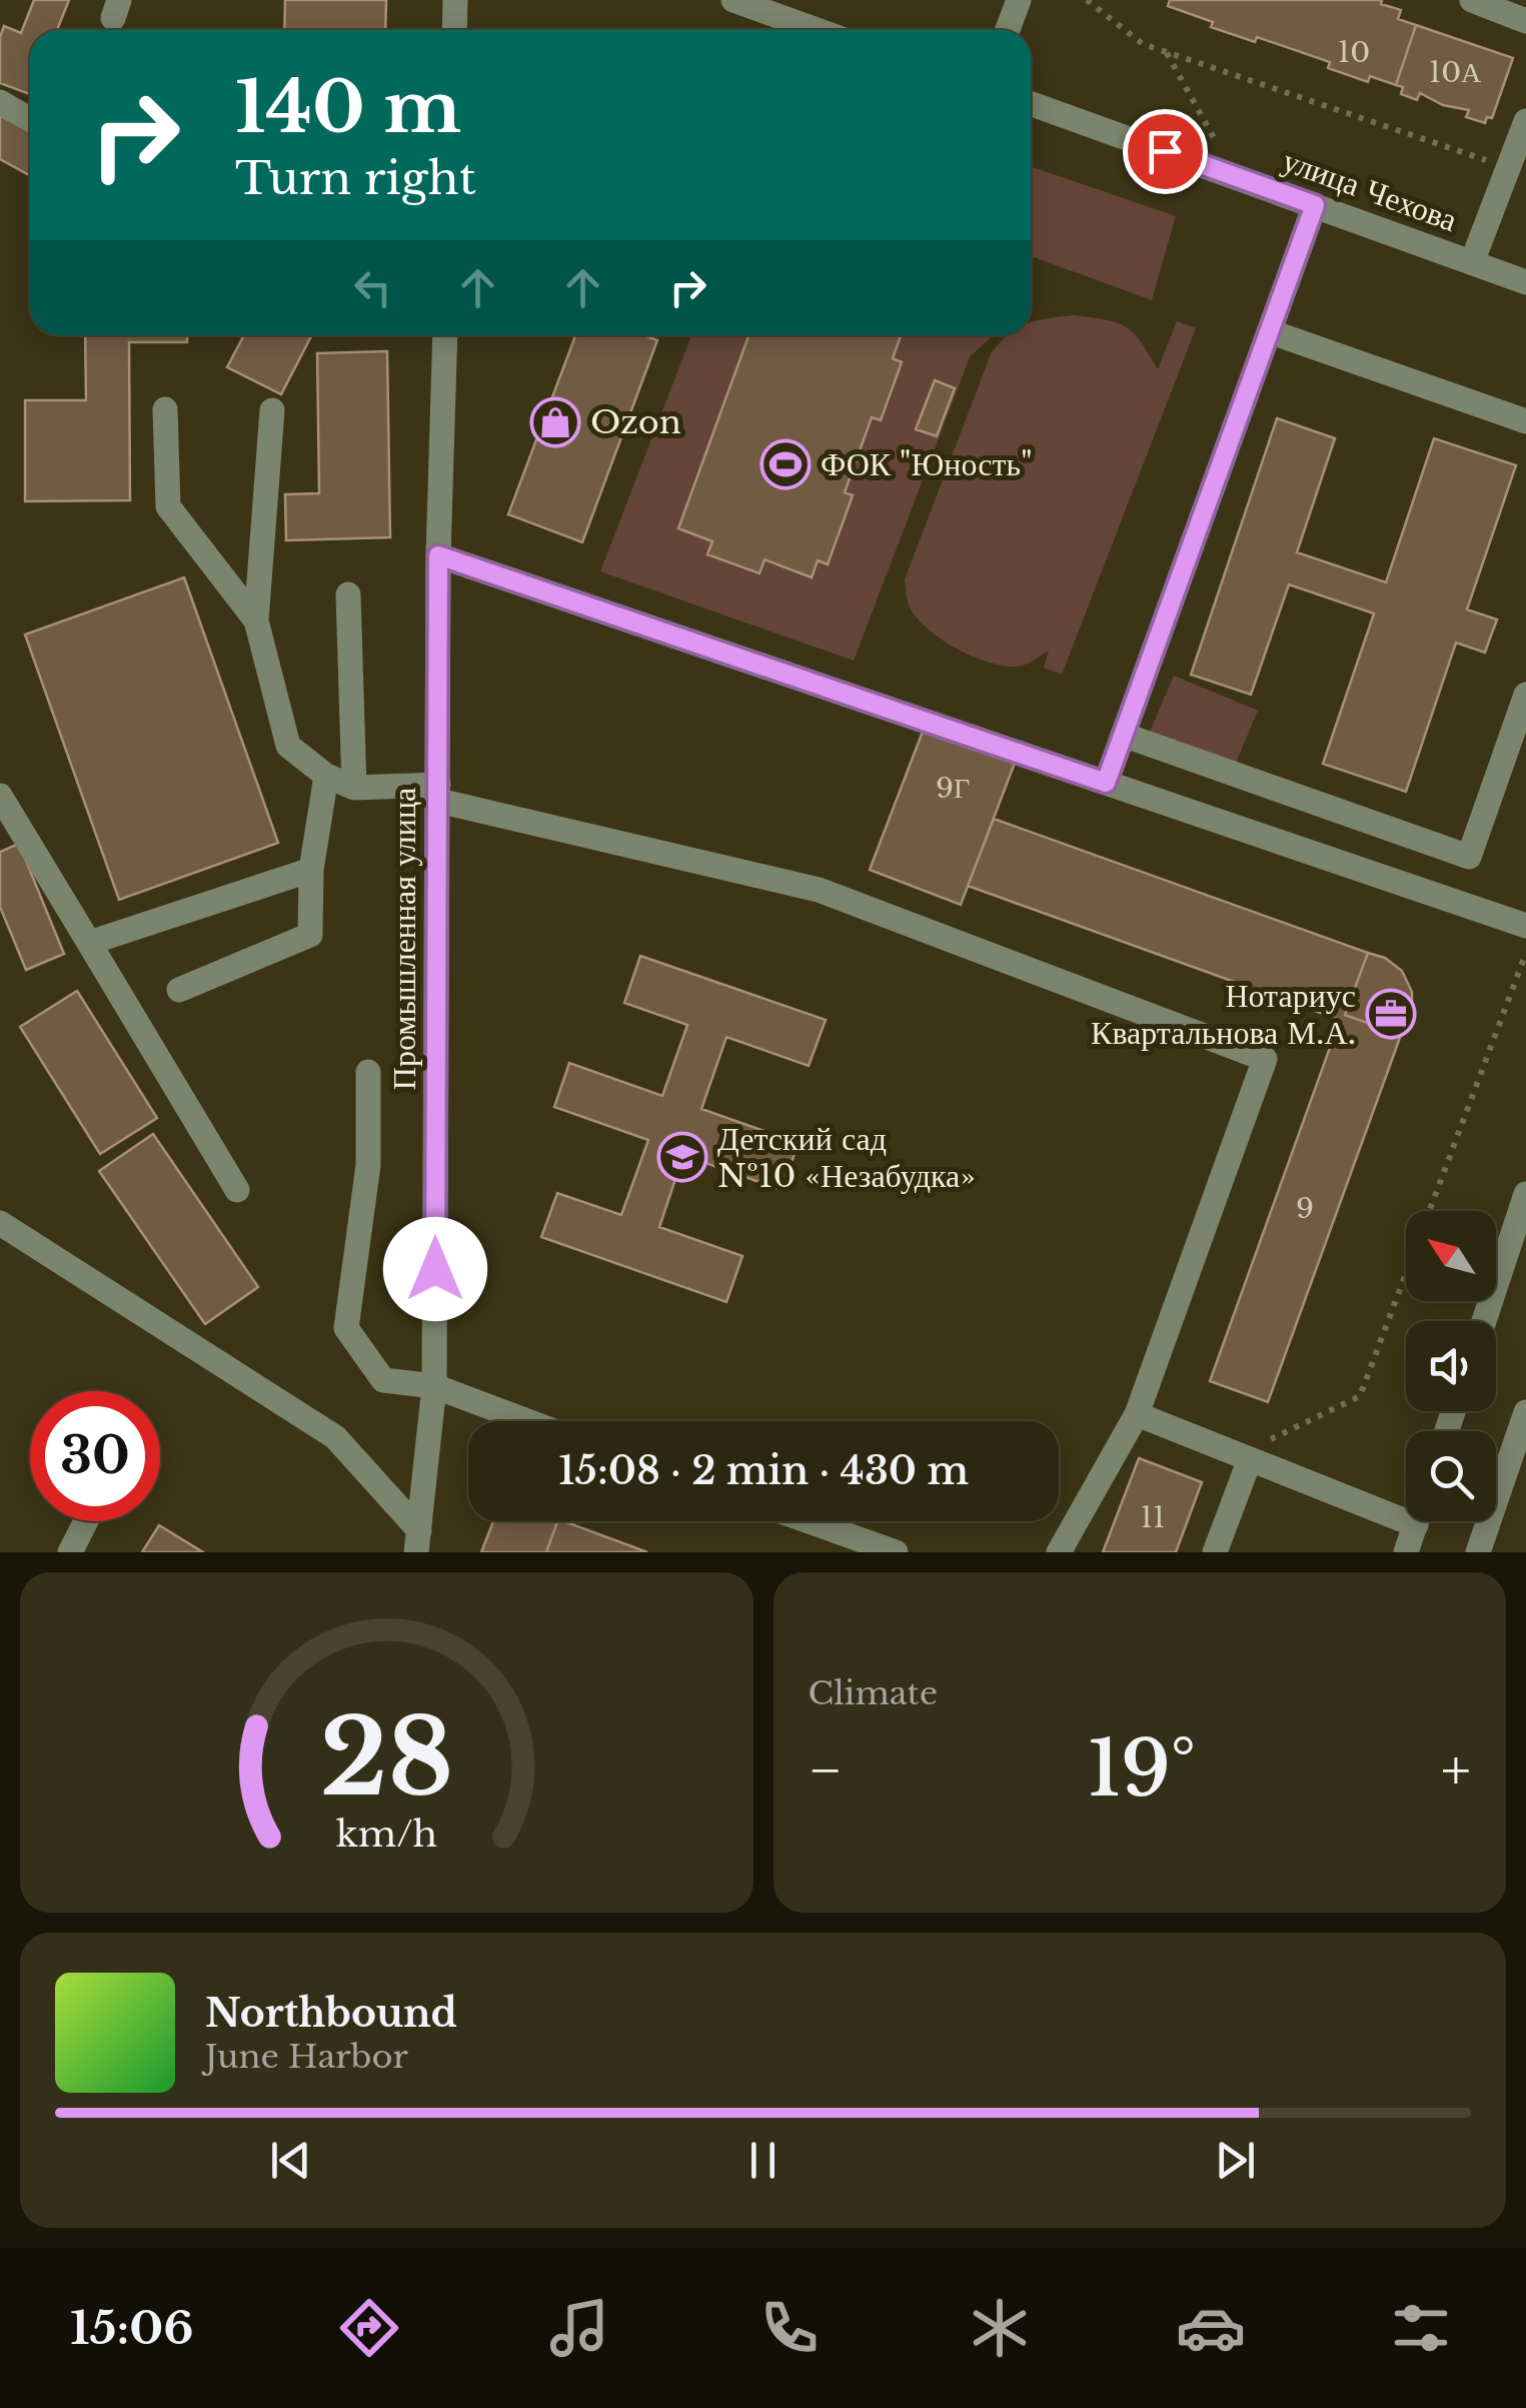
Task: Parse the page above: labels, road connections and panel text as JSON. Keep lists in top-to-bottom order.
{
  "streets": {
    "street": ["улица Чехова", "Промышленная улица"]
  },
  "places": {
    "shop": ["Ozon"],
    "sports": ["ФОК \"Юность\""],
    "office": ["Нотариус Квартальнова М.А."],
    "school or university": ["Детский сад №10 «Незабудка»"]
  },
  "house_numbers": [
    "10",
    "10А",
    "9Г",
    "9",
    "11"
  ],
  "north": "top left",
  "page": {
    "turn": ["140 m", "Turn right"],
    "limit": "30",
    "trip": "15:08 · 2 min · 430 m",
    "tile": "Climate",
    "heat": ["−", "19°", "+"],
    "song": ["Northbound", "June Harbor"],
    "tabs": "15:06",
    "gauge": ["28", "km/h"]
  }
}
